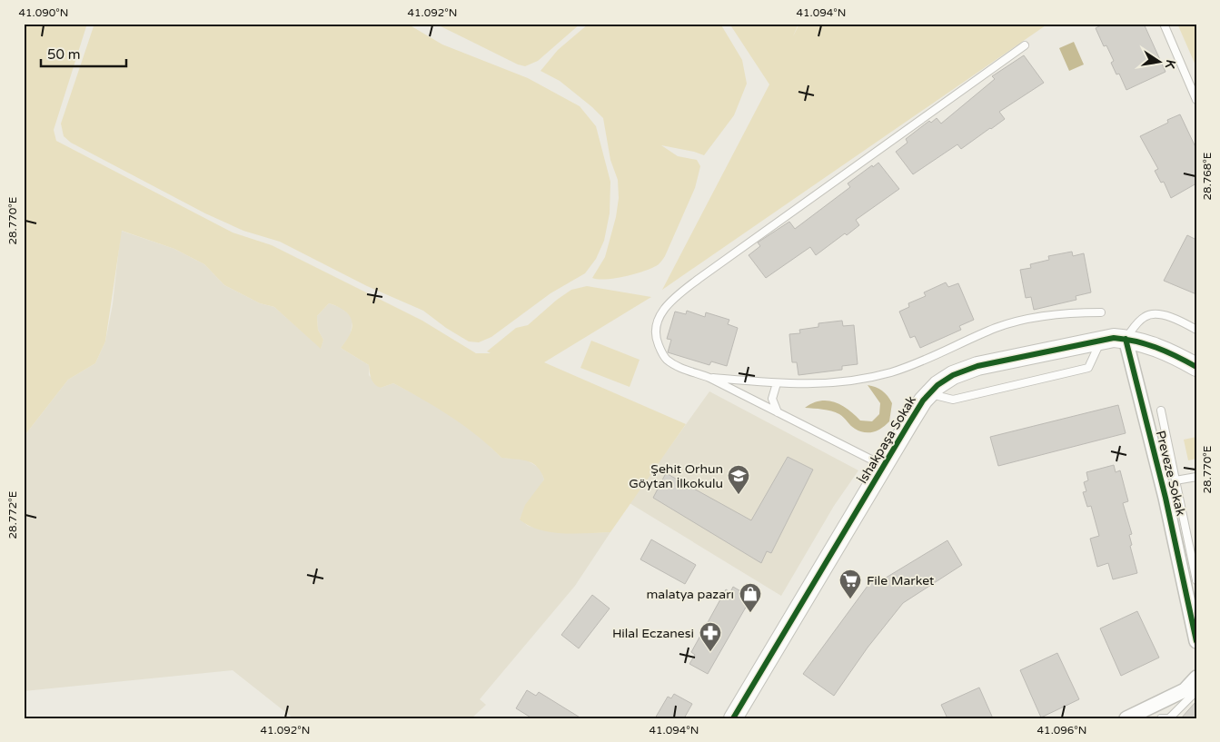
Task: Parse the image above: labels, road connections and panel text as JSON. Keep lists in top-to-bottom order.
{
  "streets": {
    "street": ["İshakpaşa Sokak", "Preveze Sokak"]
  },
  "crossings": [
    ["İshakpaşa Sokak", "Preveze Sokak"]
  ],
  "places": {
    "school or university": ["Şehit Orhun Göytan İlkokulu"],
    "supermarket": ["File Market"],
    "shop": ["malatya pazarı"],
    "pharmacy": ["Hilal Eczanesi"]
  },
  "scale_bar": "50 m",
  "north": "right",
  "coordinates": [
    "41.090°N",
    "41.092°N",
    "41.094°N",
    "28.768°E",
    "28.770°E",
    "28.772°E",
    "41.096°N"
  ]
}
